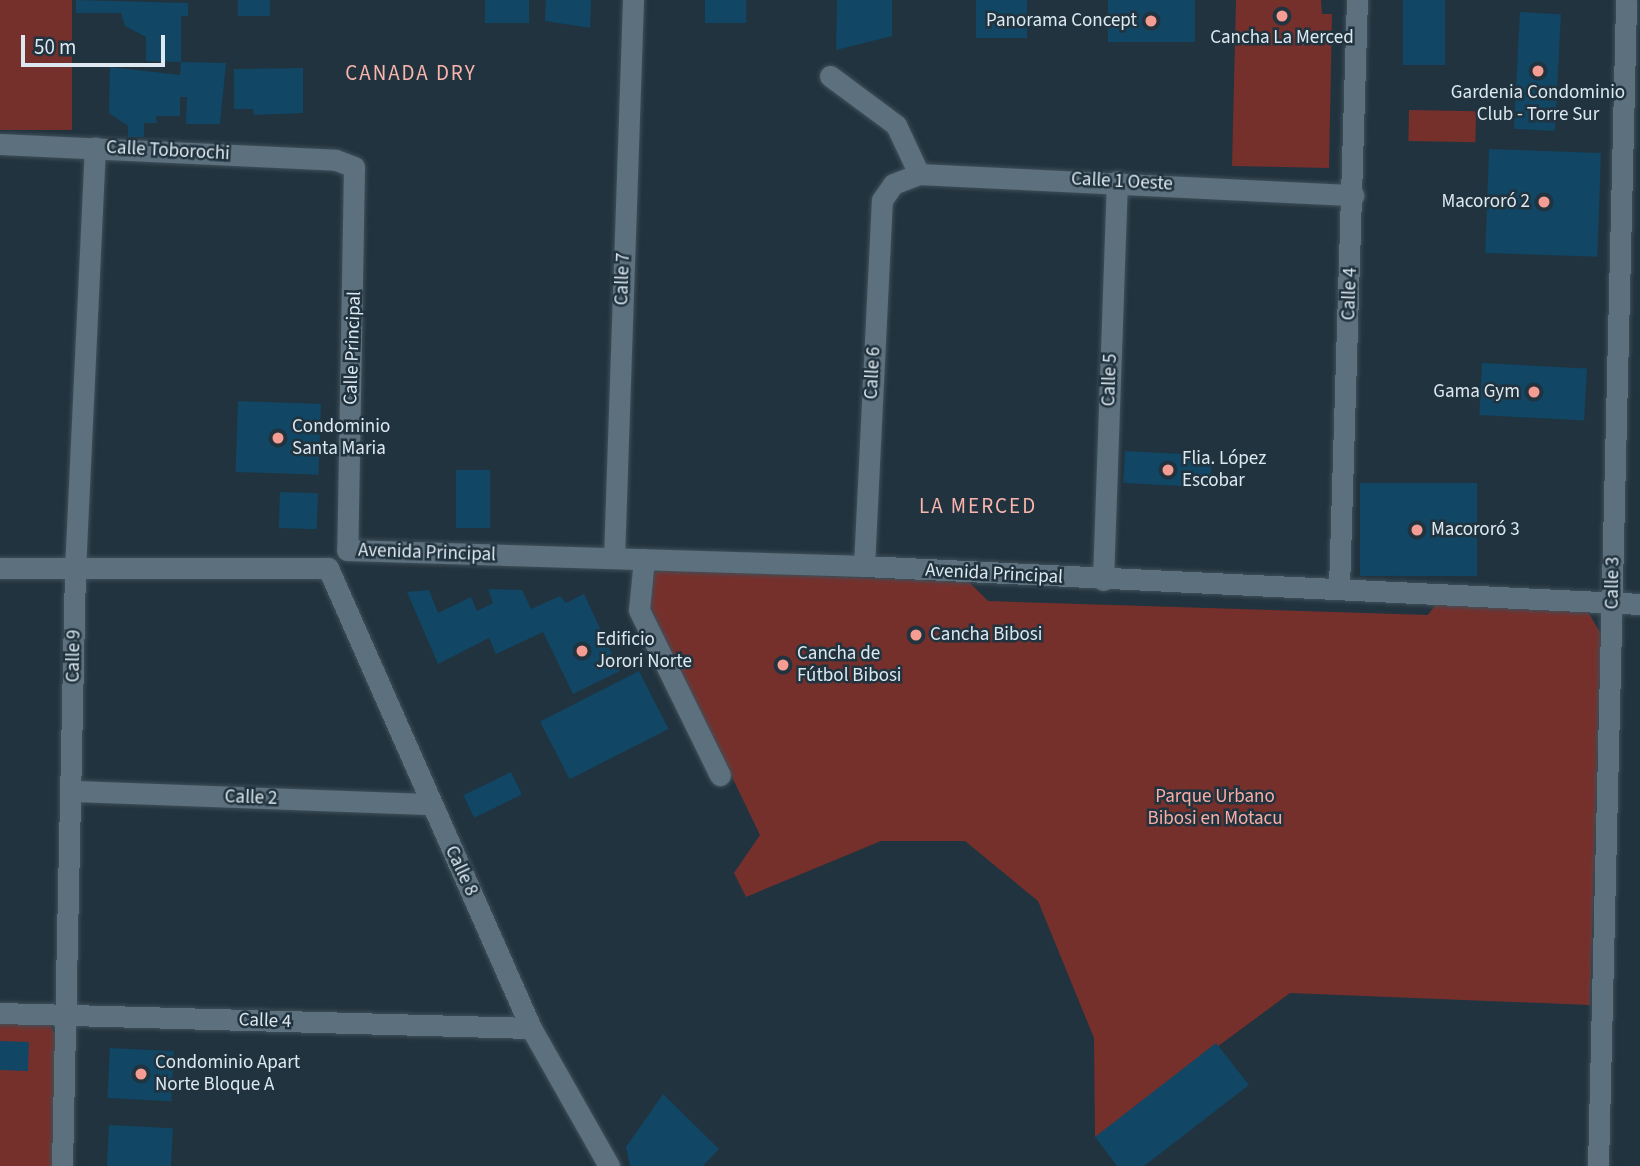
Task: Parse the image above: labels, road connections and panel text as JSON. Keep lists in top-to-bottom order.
{
  "streets": {
    "street": [
      "Calle Toborochi",
      "Calle 1 Oeste",
      "Calle 7",
      "Calle 4",
      "Calle Principal",
      "Calle 6",
      "Calle 5",
      "Avenida Principal",
      "Calle 3",
      "Calle 9",
      "Calle 2",
      "Calle 8"
    ]
  },
  "crossings": [
    ["Calle Toborochi", "Calle Principal"],
    ["Calle Toborochi", "Calle 9"],
    ["Calle 1 Oeste", "Calle 4"],
    ["Calle 1 Oeste", "Calle 6"],
    ["Calle 1 Oeste", "Calle 5"],
    ["Calle 7", "Avenida Principal"],
    ["Calle 4", "Avenida Principal"],
    ["Calle 4", "Calle 9"],
    ["Calle 4", "Calle 8"],
    ["Calle Principal", "Avenida Principal"],
    ["Calle 6", "Avenida Principal"],
    ["Calle 5", "Avenida Principal"],
    ["Avenida Principal", "Calle 3"],
    ["Calle 9", "Calle 2"],
    ["Calle 2", "Calle 8"]
  ],
  "districts": ["CANADA DRY", "LA MERCED"],
  "parks": ["Parque Urbano Bibosi en Motacu"],
  "places": [
    "Cancha La Merced",
    "Panorama Concept",
    "Gardenia Condominio Club - Torre Sur",
    "Macororó 2",
    "Gama Gym",
    "Condominio Santa Maria",
    "Flia. López Escobar",
    "Macororó 3",
    "Cancha Bibosi",
    "Edificio Jorori Norte",
    "Cancha de Fútbol Bibosi",
    "Condominio Apart Norte Bloque A"
  ],
  "scale_bar": "50 m"
}
